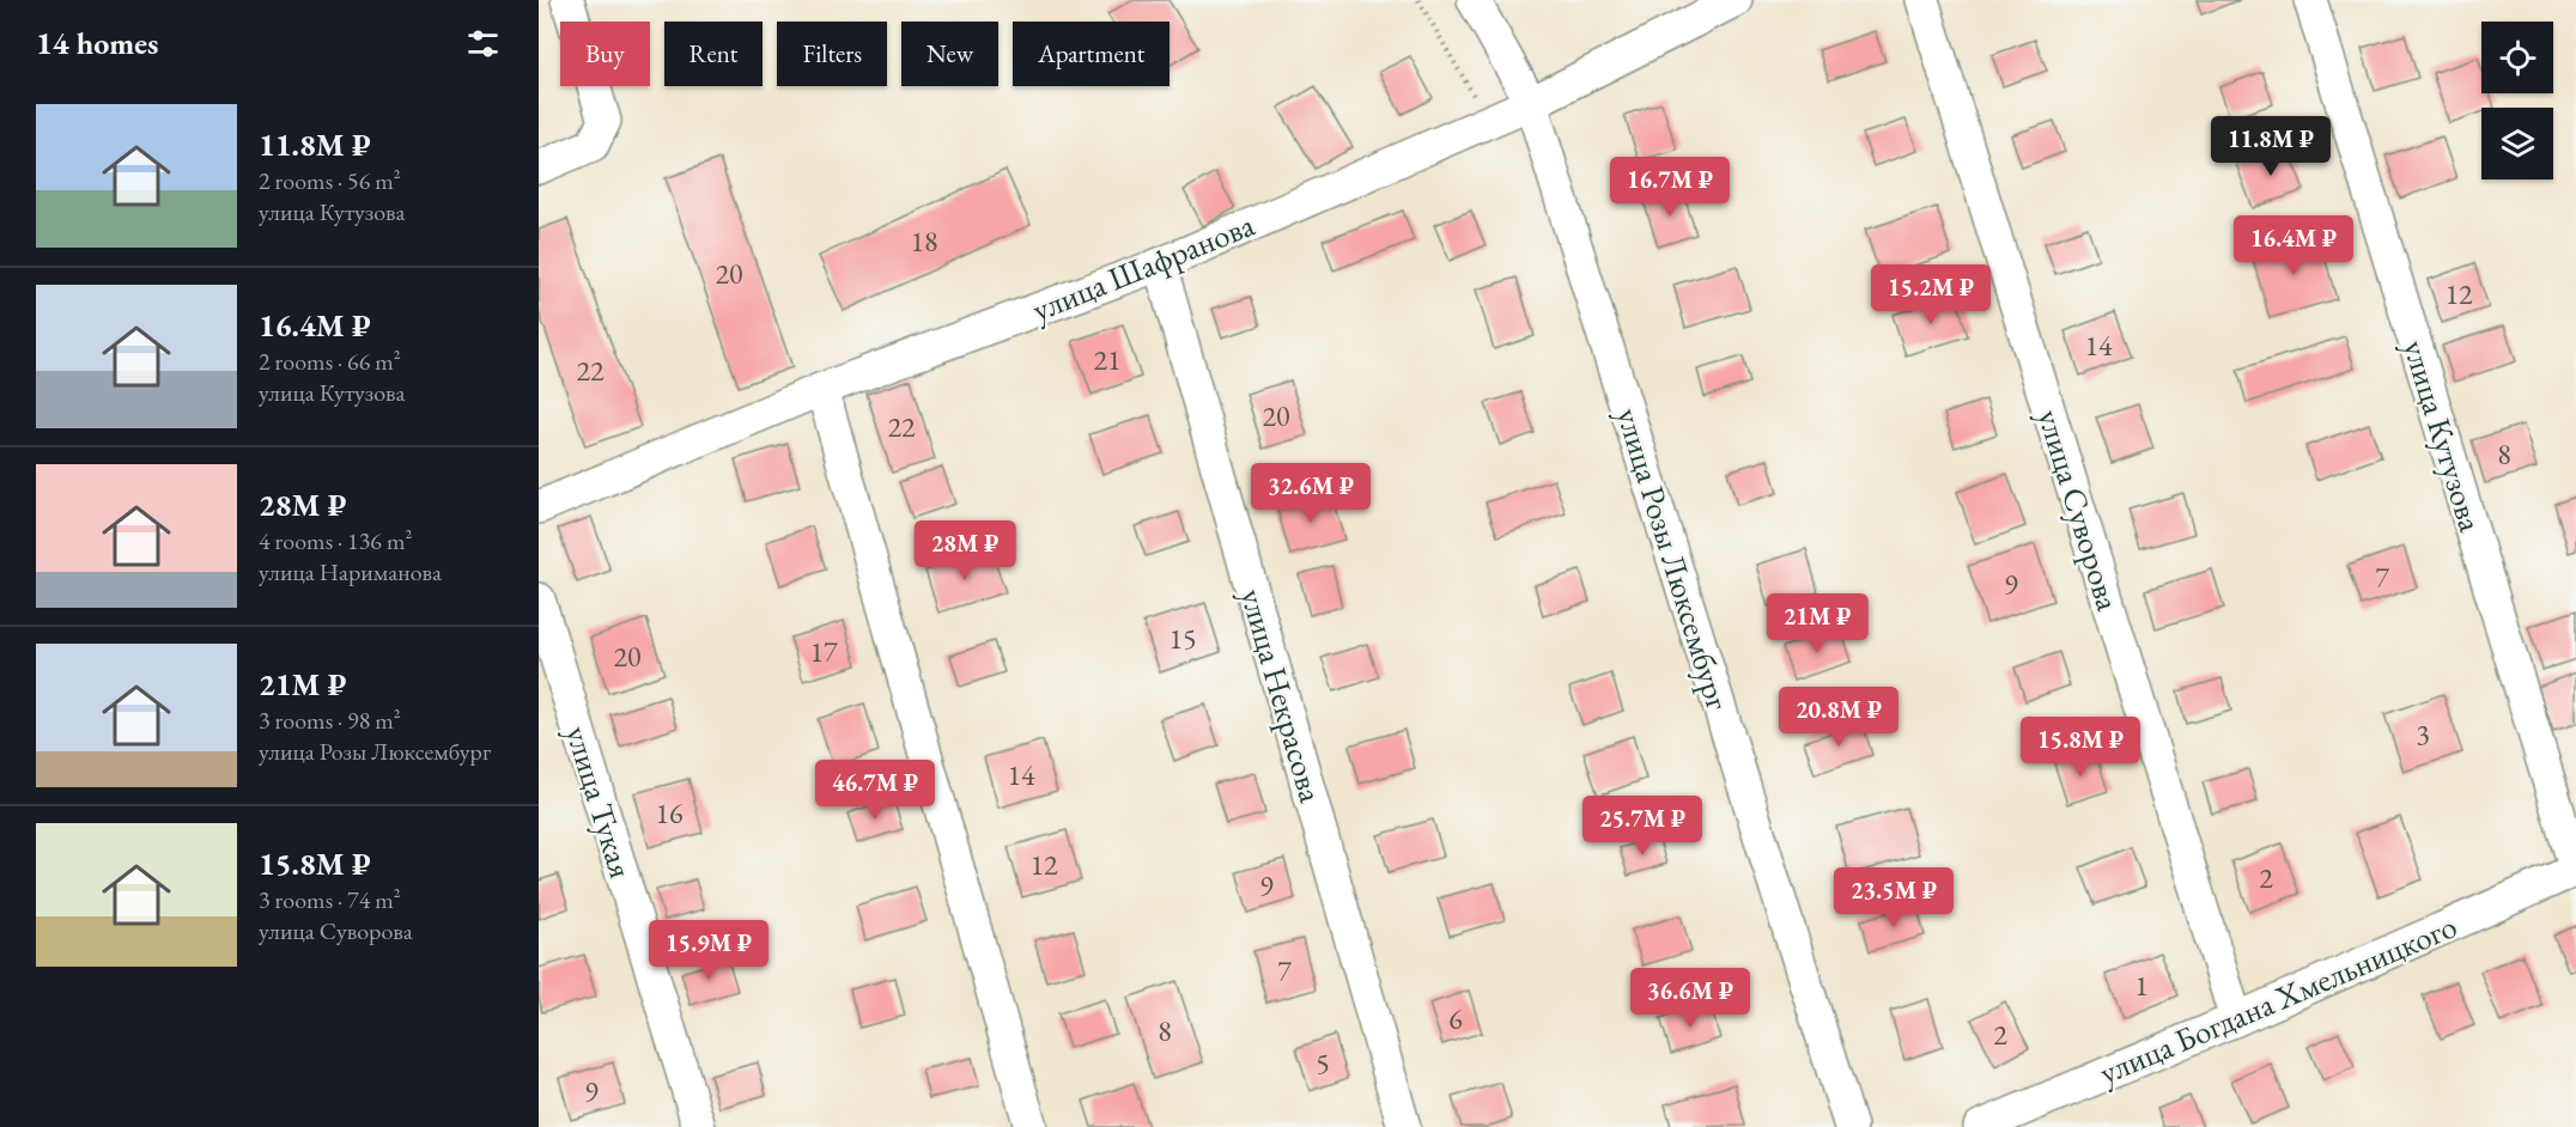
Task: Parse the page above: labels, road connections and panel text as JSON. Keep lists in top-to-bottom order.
{
  "streets": {
    "street": [
      "улица Шафранова",
      "улица Кутузова",
      "улица Суворова",
      "улица Розы Люксембург",
      "улица Некрасова",
      "улица Тукая",
      "улица Богдана Хмельницкого"
    ]
  },
  "crossings": [
    ["улица Шафранова", "улица Розы Люксембург"],
    ["улица Шафранова", "улица Некрасова"],
    ["улица Кутузова", "улица Богдана Хмельницкого"],
    ["улица Суворова", "улица Богдана Хмельницкого"]
  ],
  "house_numbers": [
    "18",
    "20",
    "12",
    "14",
    "21",
    "22",
    "20",
    "22",
    "8",
    "7",
    "9",
    "15",
    "17",
    "20",
    "3",
    "14",
    "16",
    "12",
    "2",
    "9",
    "7",
    "1",
    "6",
    "8",
    "2",
    "5",
    "9"
  ],
  "page": {
    "heading": "14 homes",
    "chip": [
      "Buy",
      "Rent",
      "Filters",
      "New",
      "Apartment"
    ],
    "list": [
      {
        "name": "11.8M ₽",
        "note": "2 rooms · 56 m² · улица Кутузова"
      },
      {
        "name": "16.4M ₽",
        "note": "2 rooms · 66 m² · улица Кутузова"
      },
      {
        "name": "28M ₽",
        "note": "4 rooms · 136 m² · улица Нариманова"
      },
      {
        "name": "21M ₽",
        "note": "3 rooms · 98 m² · улица Розы Люксембург"
      },
      {
        "name": "15.8M ₽",
        "note": "3 rooms · 74 m² · улица Суворова"
      }
    ],
    "price": [
      "11.8M ₽",
      "16.7M ₽",
      "16.4M ₽",
      "15.2M ₽",
      "32.6M ₽",
      "28M ₽",
      "21M ₽",
      "20.8M ₽",
      "15.8M ₽",
      "46.7M ₽",
      "25.7M ₽",
      "23.5M ₽",
      "15.9M ₽",
      "36.6M ₽"
    ]
  }
}
